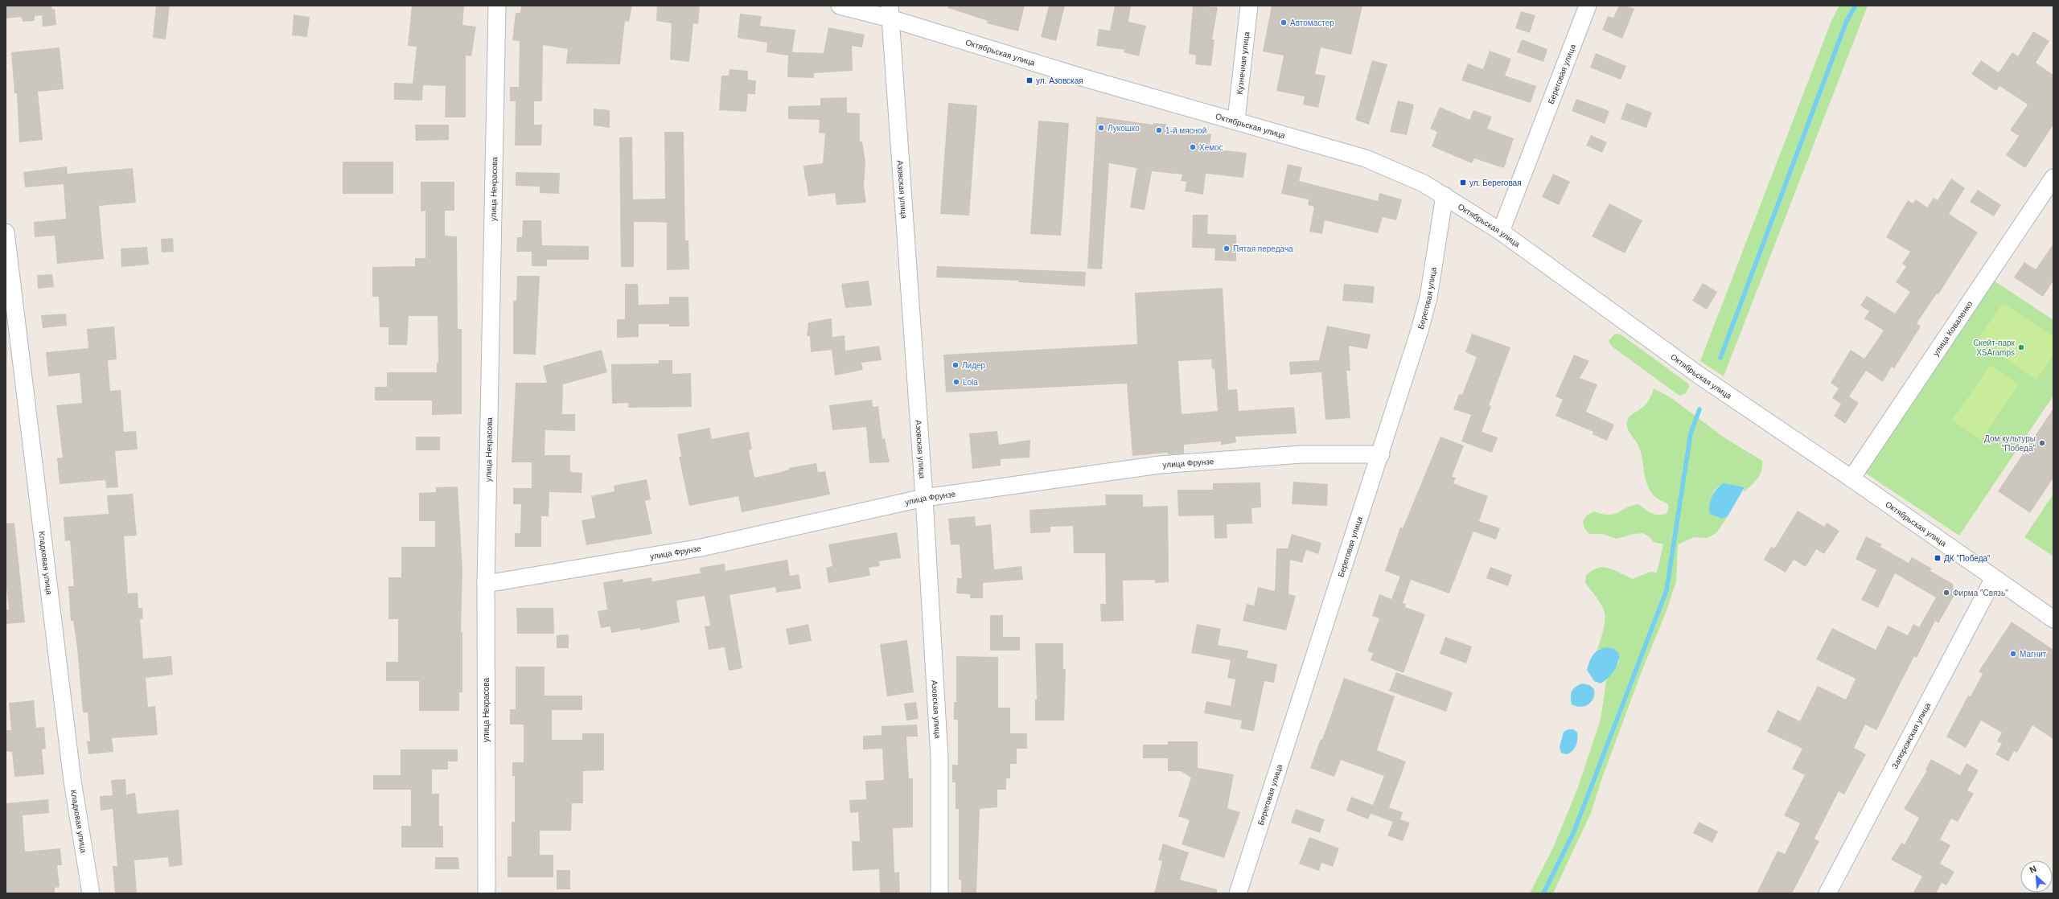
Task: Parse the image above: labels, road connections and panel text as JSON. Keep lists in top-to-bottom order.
{
  "streets": {
    "street": [
      "Октябрьская улица",
      "Кузнечная улица",
      "Береговая улица",
      "улица Некрасова",
      "Азовская улица",
      "улица Коваленко",
      "улица Фрунзе",
      "Кладковая улица",
      "Запорожская улица"
    ]
  },
  "crossings": [
    ["Октябрьская улица", "Кузнечная улица"],
    ["Октябрьская улица", "Береговая улица"],
    ["Октябрьская улица", "Азовская улица"],
    ["Октябрьская улица", "улица Коваленко"],
    ["Октябрьская улица", "Запорожская улица"],
    ["Береговая улица", "улица Фрунзе"],
    ["улица Некрасова", "улица Фрунзе"],
    ["Азовская улица", "улица Фрунзе"]
  ],
  "places": {
    "other": [
      "Автомастер",
      "Лукошко",
      "1-й мясной",
      "Хемос",
      "Пятая передача",
      "Скейт-парк XSAramps",
      "Лидер",
      "Lola",
      "Дом культуры \"Победа\"",
      "Фирма \"Связь\"",
      "Магнит"
    ],
    "transit": ["ул. Азовская", "ул. Береговая", "ДК \"Победа\""]
  },
  "north": "top left"
}
